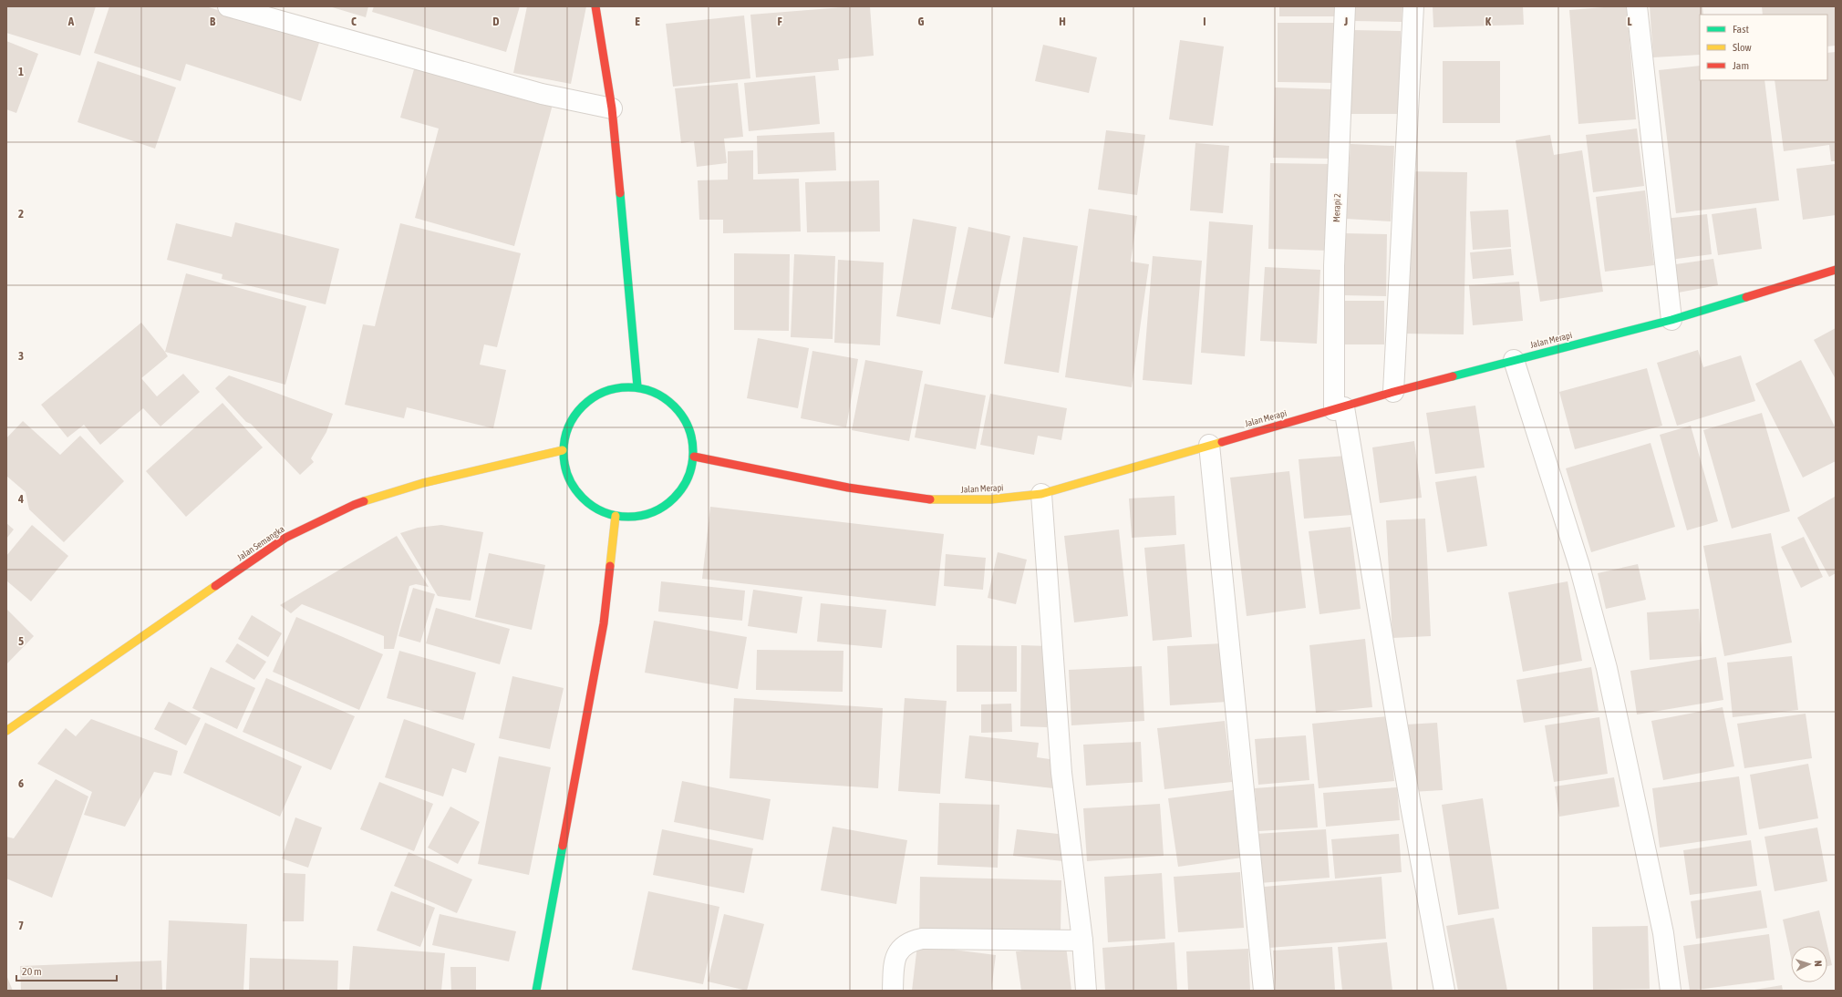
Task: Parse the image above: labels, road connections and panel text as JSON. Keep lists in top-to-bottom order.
{
  "streets": {
    "main road": ["Jalan Merapi", "Jalan Semangka"],
    "street": ["Merapi 2"]
  },
  "crossings": [
    ["Merapi 2", "Jalan Merapi"]
  ],
  "legend": ["Fast", "Slow", "Jam"],
  "scale_bar": "20 m",
  "north": "right",
  "grid": {
    "columns": [
      "A",
      "B",
      "C",
      "D",
      "E",
      "F",
      "G",
      "H",
      "I",
      "J",
      "K",
      "L"
    ],
    "rows": [
      "1",
      "2",
      "3",
      "4",
      "5",
      "6",
      "7"
    ]
  }
}
